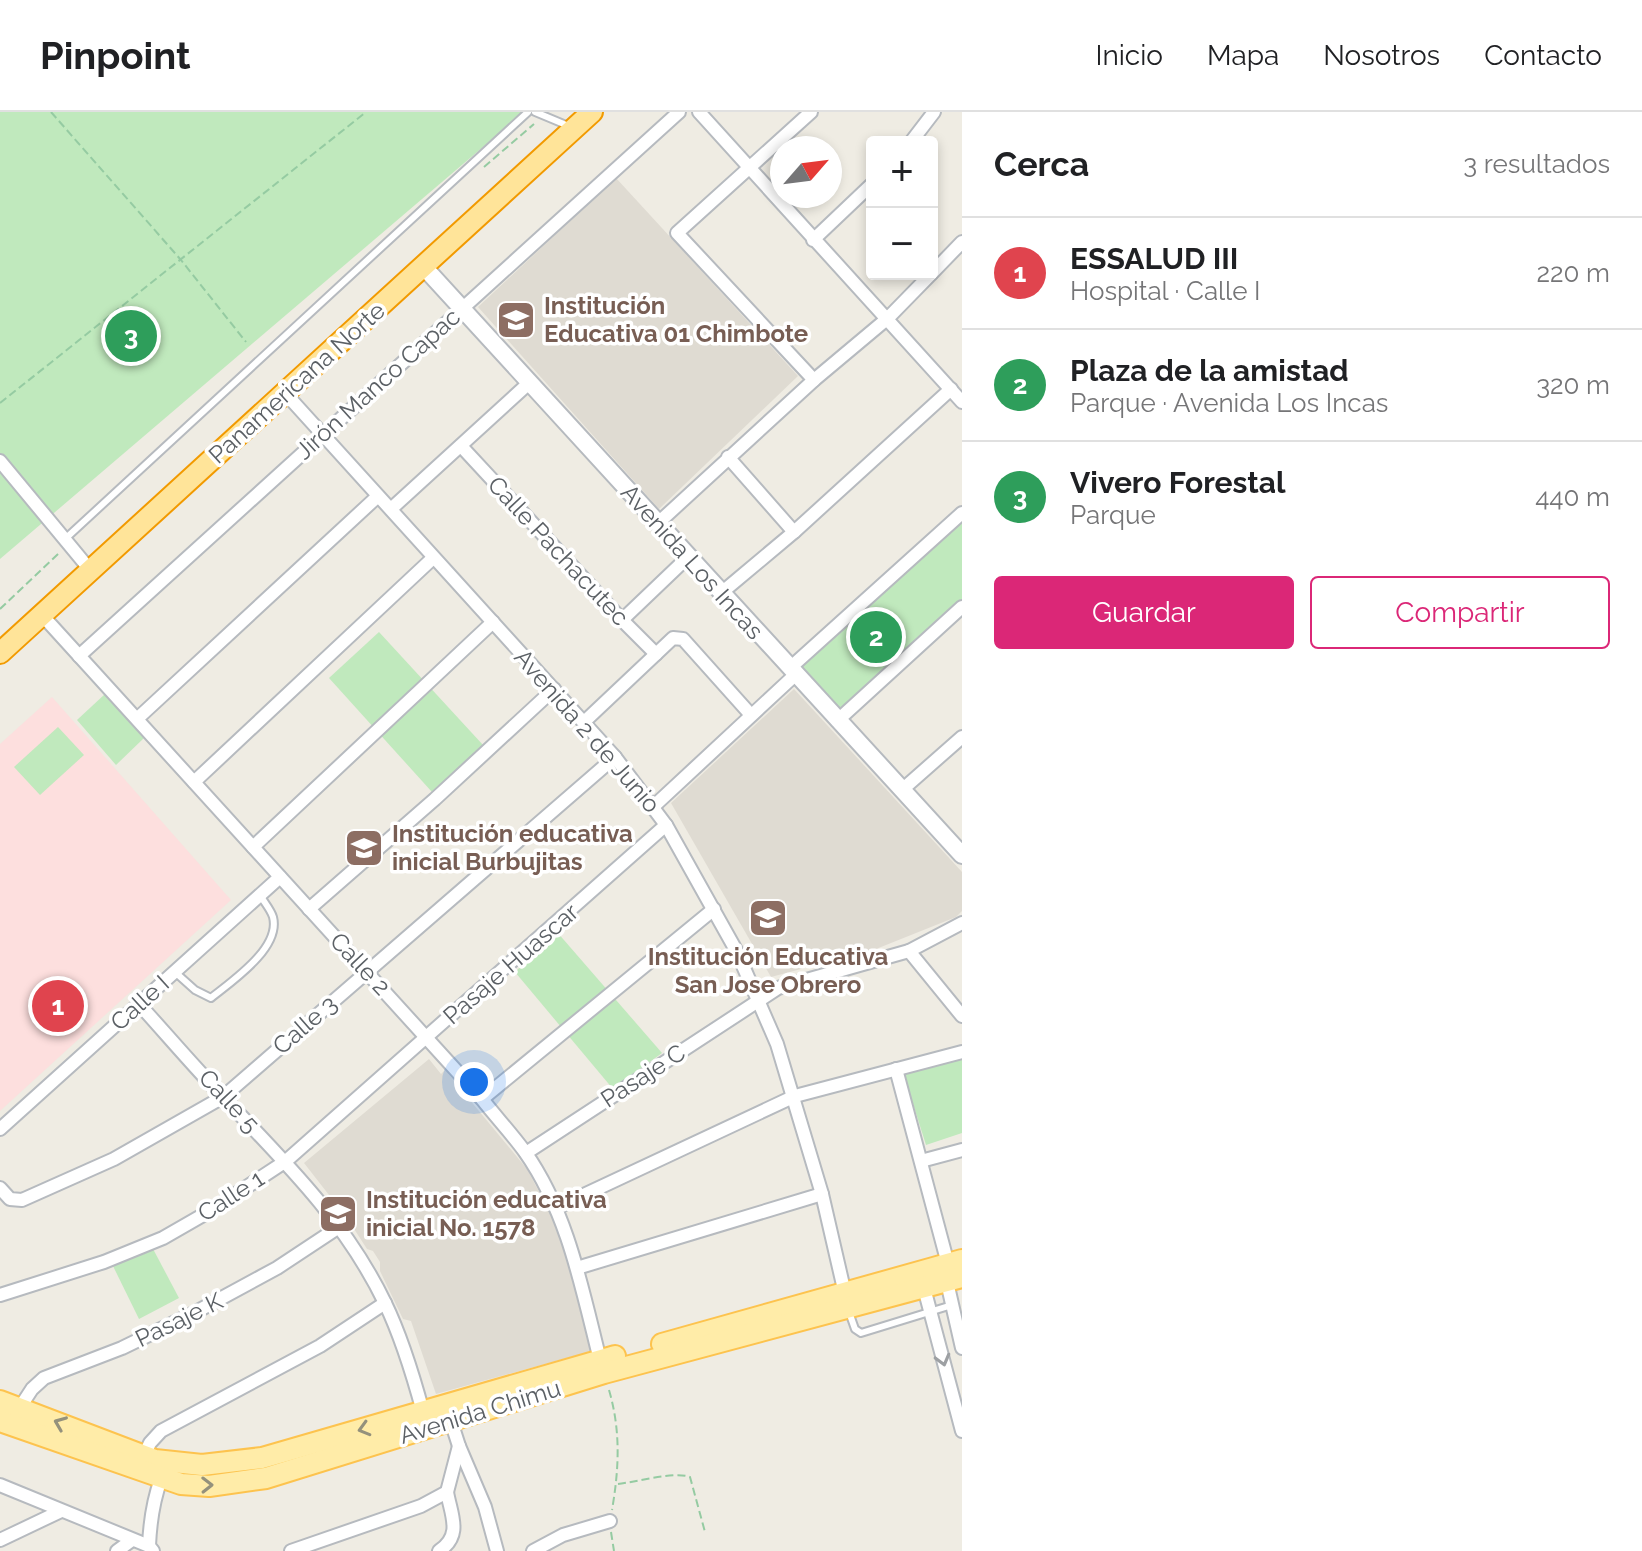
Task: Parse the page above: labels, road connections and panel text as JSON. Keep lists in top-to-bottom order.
{
  "streets": {
    "highway": ["Panamericana Norte"],
    "main road": ["Avenida Chimu"],
    "street": [
      "Jirón Manco Capac",
      "Calle Pachacutec",
      "Avenida Los Incas",
      "Avenida 2 de Junio",
      "Calle 2",
      "Pasaje Huascar",
      "Calle I",
      "Calle 3",
      "Pasaje C",
      "Calle 5",
      "Calle 1",
      "Pasaje K"
    ]
  },
  "crossings": [
    ["Panamericana Norte", "Avenida Los Incas"],
    ["Panamericana Norte", "Avenida 2 de Junio"],
    ["Panamericana Norte", "Calle 2"],
    ["Jirón Manco Capac", "Avenida Los Incas"],
    ["Jirón Manco Capac", "Avenida 2 de Junio"],
    ["Jirón Manco Capac", "Calle 2"],
    ["Avenida 2 de Junio", "Pasaje Huascar"],
    ["Avenida 2 de Junio", "Calle 3"],
    ["Avenida 2 de Junio", "Pasaje C"],
    ["Avenida 2 de Junio", "Avenida Chimu"],
    ["Calle 2", "Pasaje Huascar"],
    ["Calle 2", "Calle I"],
    ["Calle 2", "Calle 3"],
    ["Calle 2", "Pasaje C"],
    ["Calle 2", "Calle 1"],
    ["Calle 2", "Avenida Chimu"],
    ["Pasaje Huascar", "Calle 1"],
    ["Calle I", "Calle 5"],
    ["Calle 3", "Calle 5"],
    ["Calle 5", "Calle 1"],
    ["Calle 5", "Pasaje K"],
    ["Calle 5", "Avenida Chimu"],
    ["Pasaje K", "Avenida Chimu"]
  ],
  "places": {
    "school or university": [
      "Institución Educativa 01 Chimbote",
      "Institución educativa inicial Burbujitas",
      "Institución Educativa San Jose Obrero",
      "Institución educativa inicial No. 1578"
    ]
  },
  "north": "top right",
  "page": {
    "header": "Pinpoint",
    "nav": [
      "Inicio",
      "Mapa",
      "Nosotros",
      "Contacto"
    ],
    "heading": ["Cerca", "3 resultados"],
    "map_buttons": ["+", "−"],
    "list": [
      {
        "mark": "1",
        "name": "ESSALUD III",
        "note": "Hospital · Calle I",
        "value": "220 m"
      },
      {
        "mark": "2",
        "name": "Plaza de la amistad",
        "note": "Parque · Avenida Los Incas",
        "value": "320 m"
      },
      {
        "mark": "3",
        "name": "Vivero Forestal",
        "note": "Parque",
        "value": "440 m"
      }
    ],
    "pins": ["3", "2", "1"],
    "buttons": ["Guardar", "Compartir"]
  }
}
